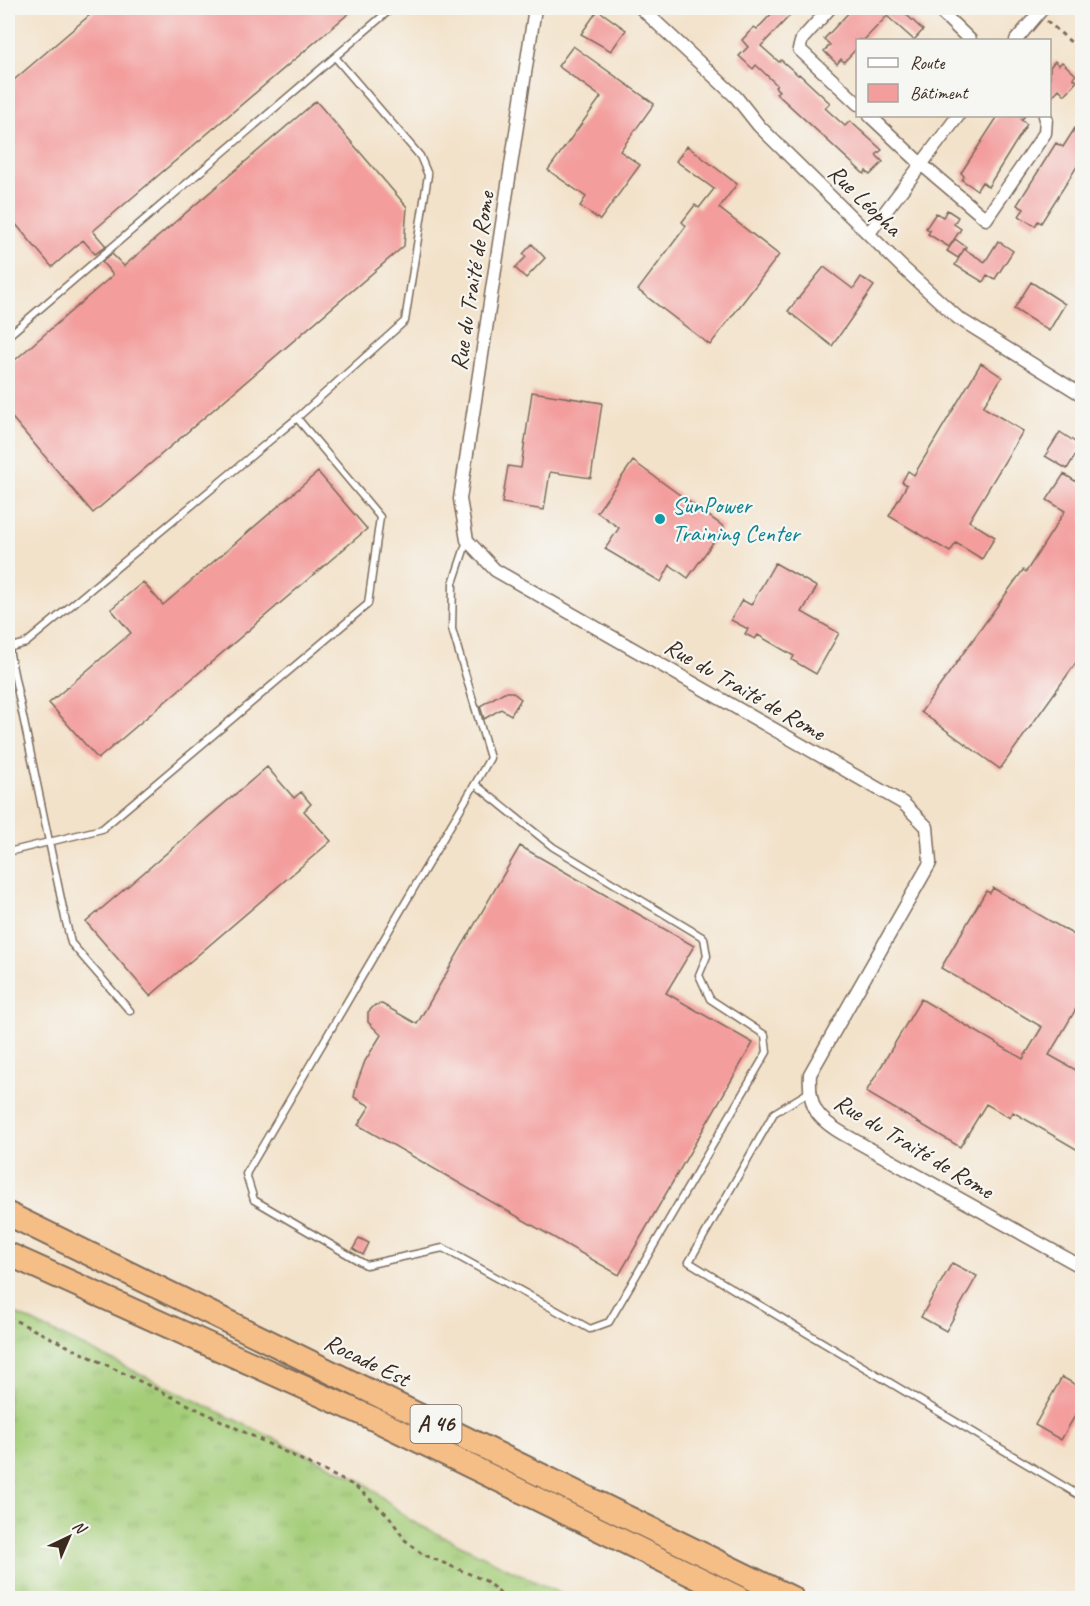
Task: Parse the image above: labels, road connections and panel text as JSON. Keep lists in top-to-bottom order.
{
  "streets": {
    "highway": ["Rocade Est", "A 46"],
    "street": ["Rue Léopha", "Rue du Traité de Rome"]
  },
  "crossings": [
    ["Rocade Est", "A 46"]
  ],
  "places": ["SunPower Training Center"],
  "legend": ["Route", "Bâtiment"],
  "north": "top right"
}
